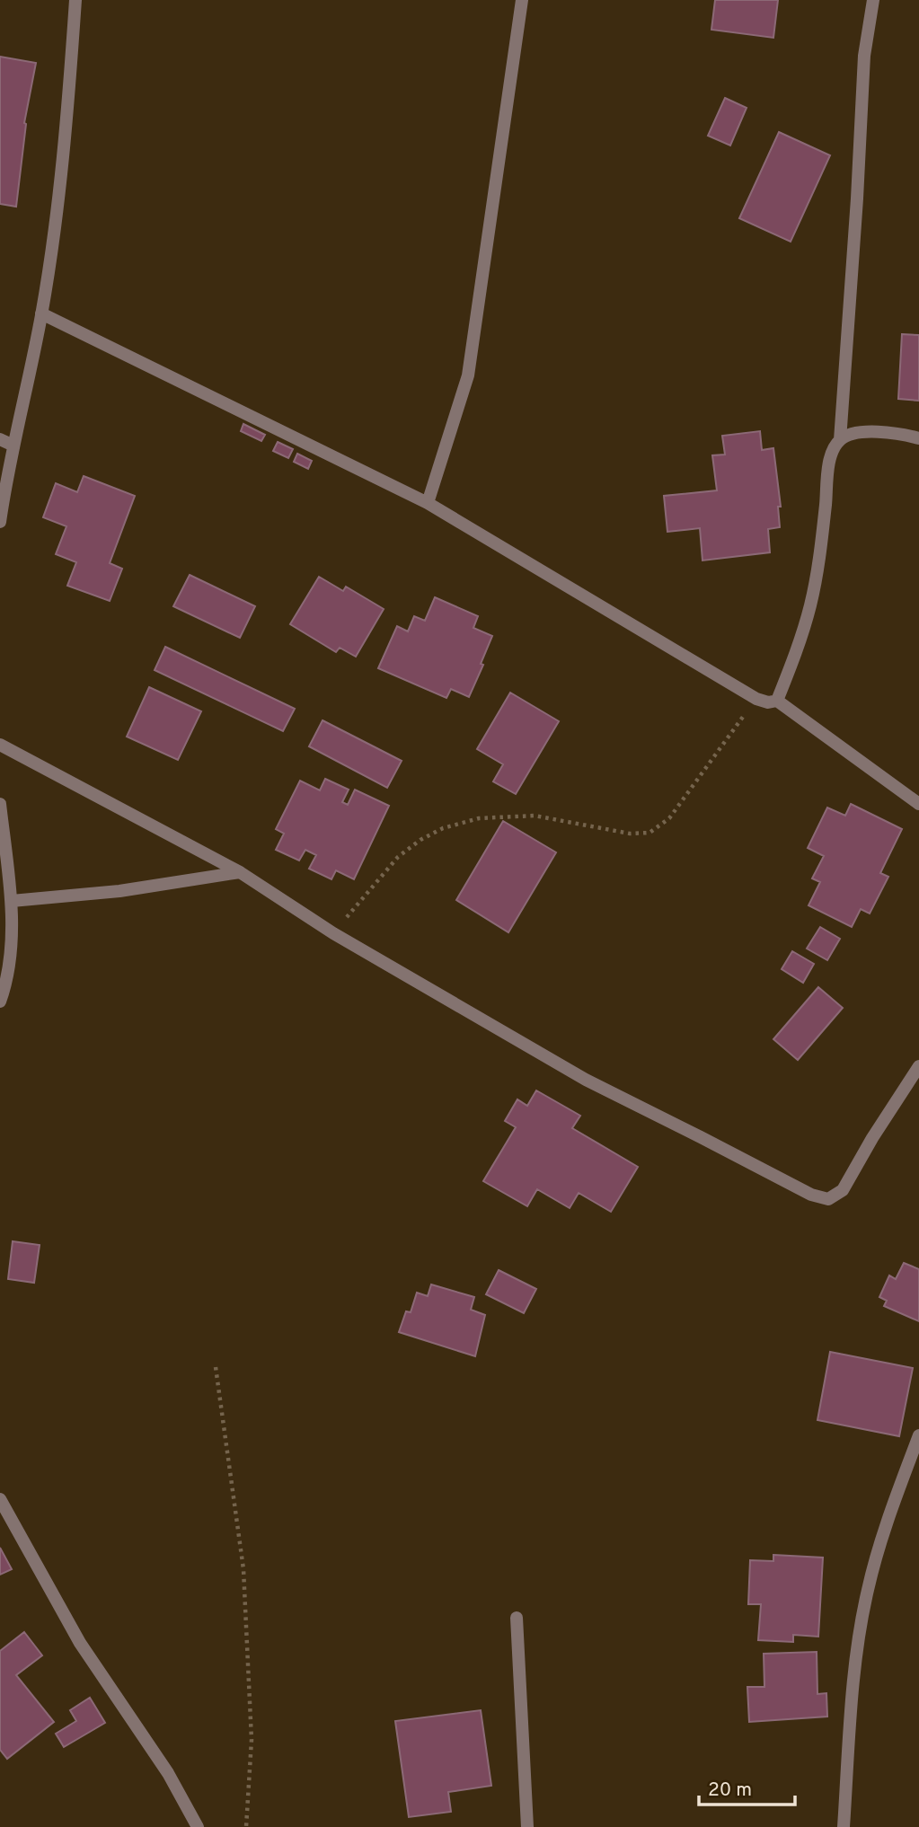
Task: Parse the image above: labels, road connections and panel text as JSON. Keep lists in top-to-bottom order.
{
  "scale_bar": "20 m"
}
